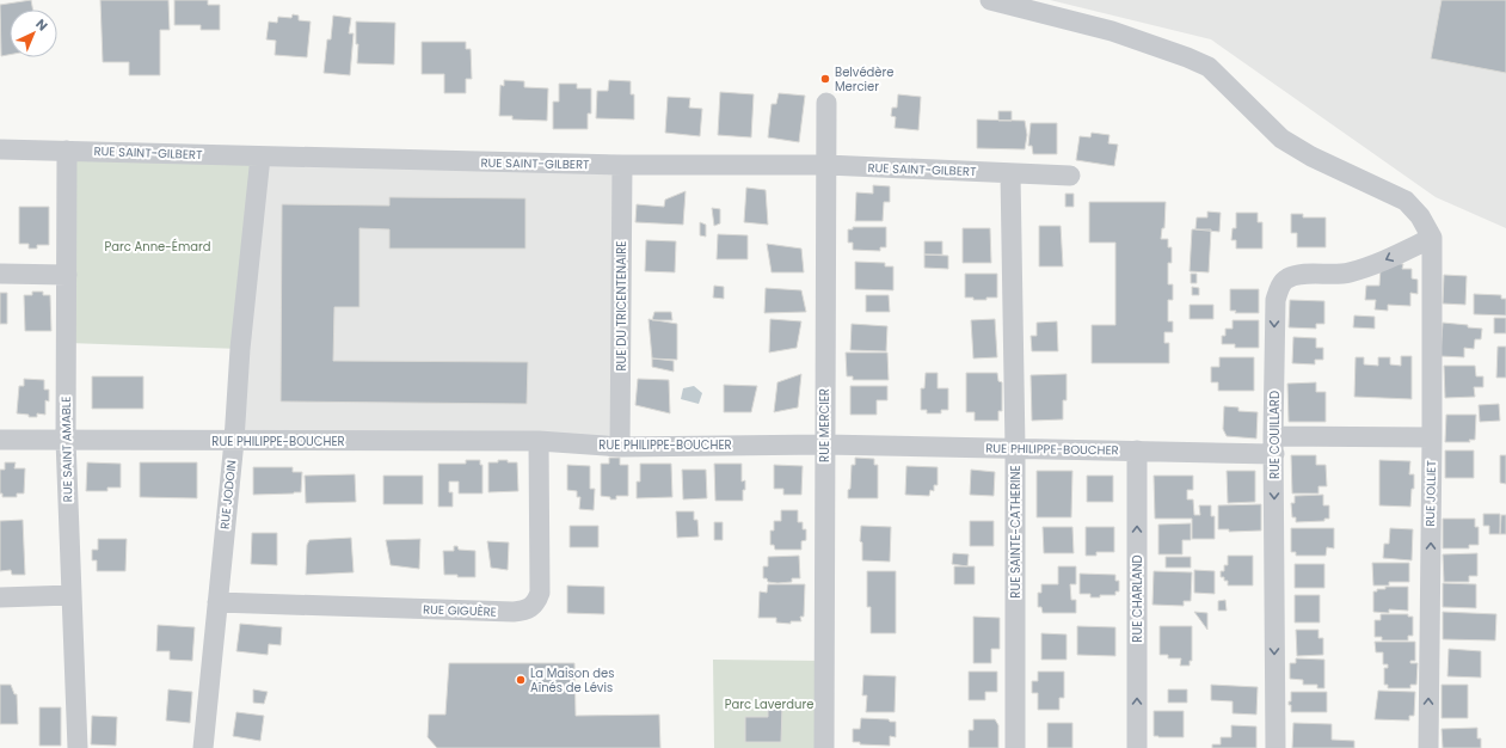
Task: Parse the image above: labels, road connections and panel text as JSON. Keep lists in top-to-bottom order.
{
  "streets": {
    "street": [
      "RUE SAINT-GILBERT",
      "RUE DU TRICENTENAIRE",
      "RUE MERCIER",
      "RUE COUILLARD",
      "RUE PHILIPPE-BOUCHER",
      "RUE SAINT AMABLE",
      "RUE JOLLIET",
      "RUE JODOIN",
      "RUE SAINTE-CATHERINE",
      "RUE CHARLAND",
      "RUE GIGUÈRE"
    ]
  },
  "crossings": [
    ["RUE SAINT-GILBERT", "RUE DU TRICENTENAIRE"],
    ["RUE SAINT-GILBERT", "RUE MERCIER"],
    ["RUE SAINT-GILBERT", "RUE SAINT AMABLE"],
    ["RUE SAINT-GILBERT", "RUE JODOIN"],
    ["RUE SAINT-GILBERT", "RUE SAINTE-CATHERINE"],
    ["RUE DU TRICENTENAIRE", "RUE PHILIPPE-BOUCHER"],
    ["RUE MERCIER", "RUE PHILIPPE-BOUCHER"],
    ["RUE COUILLARD", "RUE PHILIPPE-BOUCHER"],
    ["RUE COUILLARD", "RUE JOLLIET"],
    ["RUE PHILIPPE-BOUCHER", "RUE SAINT AMABLE"],
    ["RUE PHILIPPE-BOUCHER", "RUE JOLLIET"],
    ["RUE PHILIPPE-BOUCHER", "RUE JODOIN"],
    ["RUE PHILIPPE-BOUCHER", "RUE SAINTE-CATHERINE"],
    ["RUE PHILIPPE-BOUCHER", "RUE CHARLAND"],
    ["RUE PHILIPPE-BOUCHER", "RUE GIGUÈRE"],
    ["RUE JODOIN", "RUE GIGUÈRE"]
  ],
  "one_way": ["RUE COUILLARD", "RUE JOLLIET", "RUE CHARLAND"],
  "parks": ["Parc Anne-Émard", "Parc Laverdure"],
  "places": ["Belvédère Mercier", "La Maison des Aînés de Lévis"],
  "north": "top right"
}
